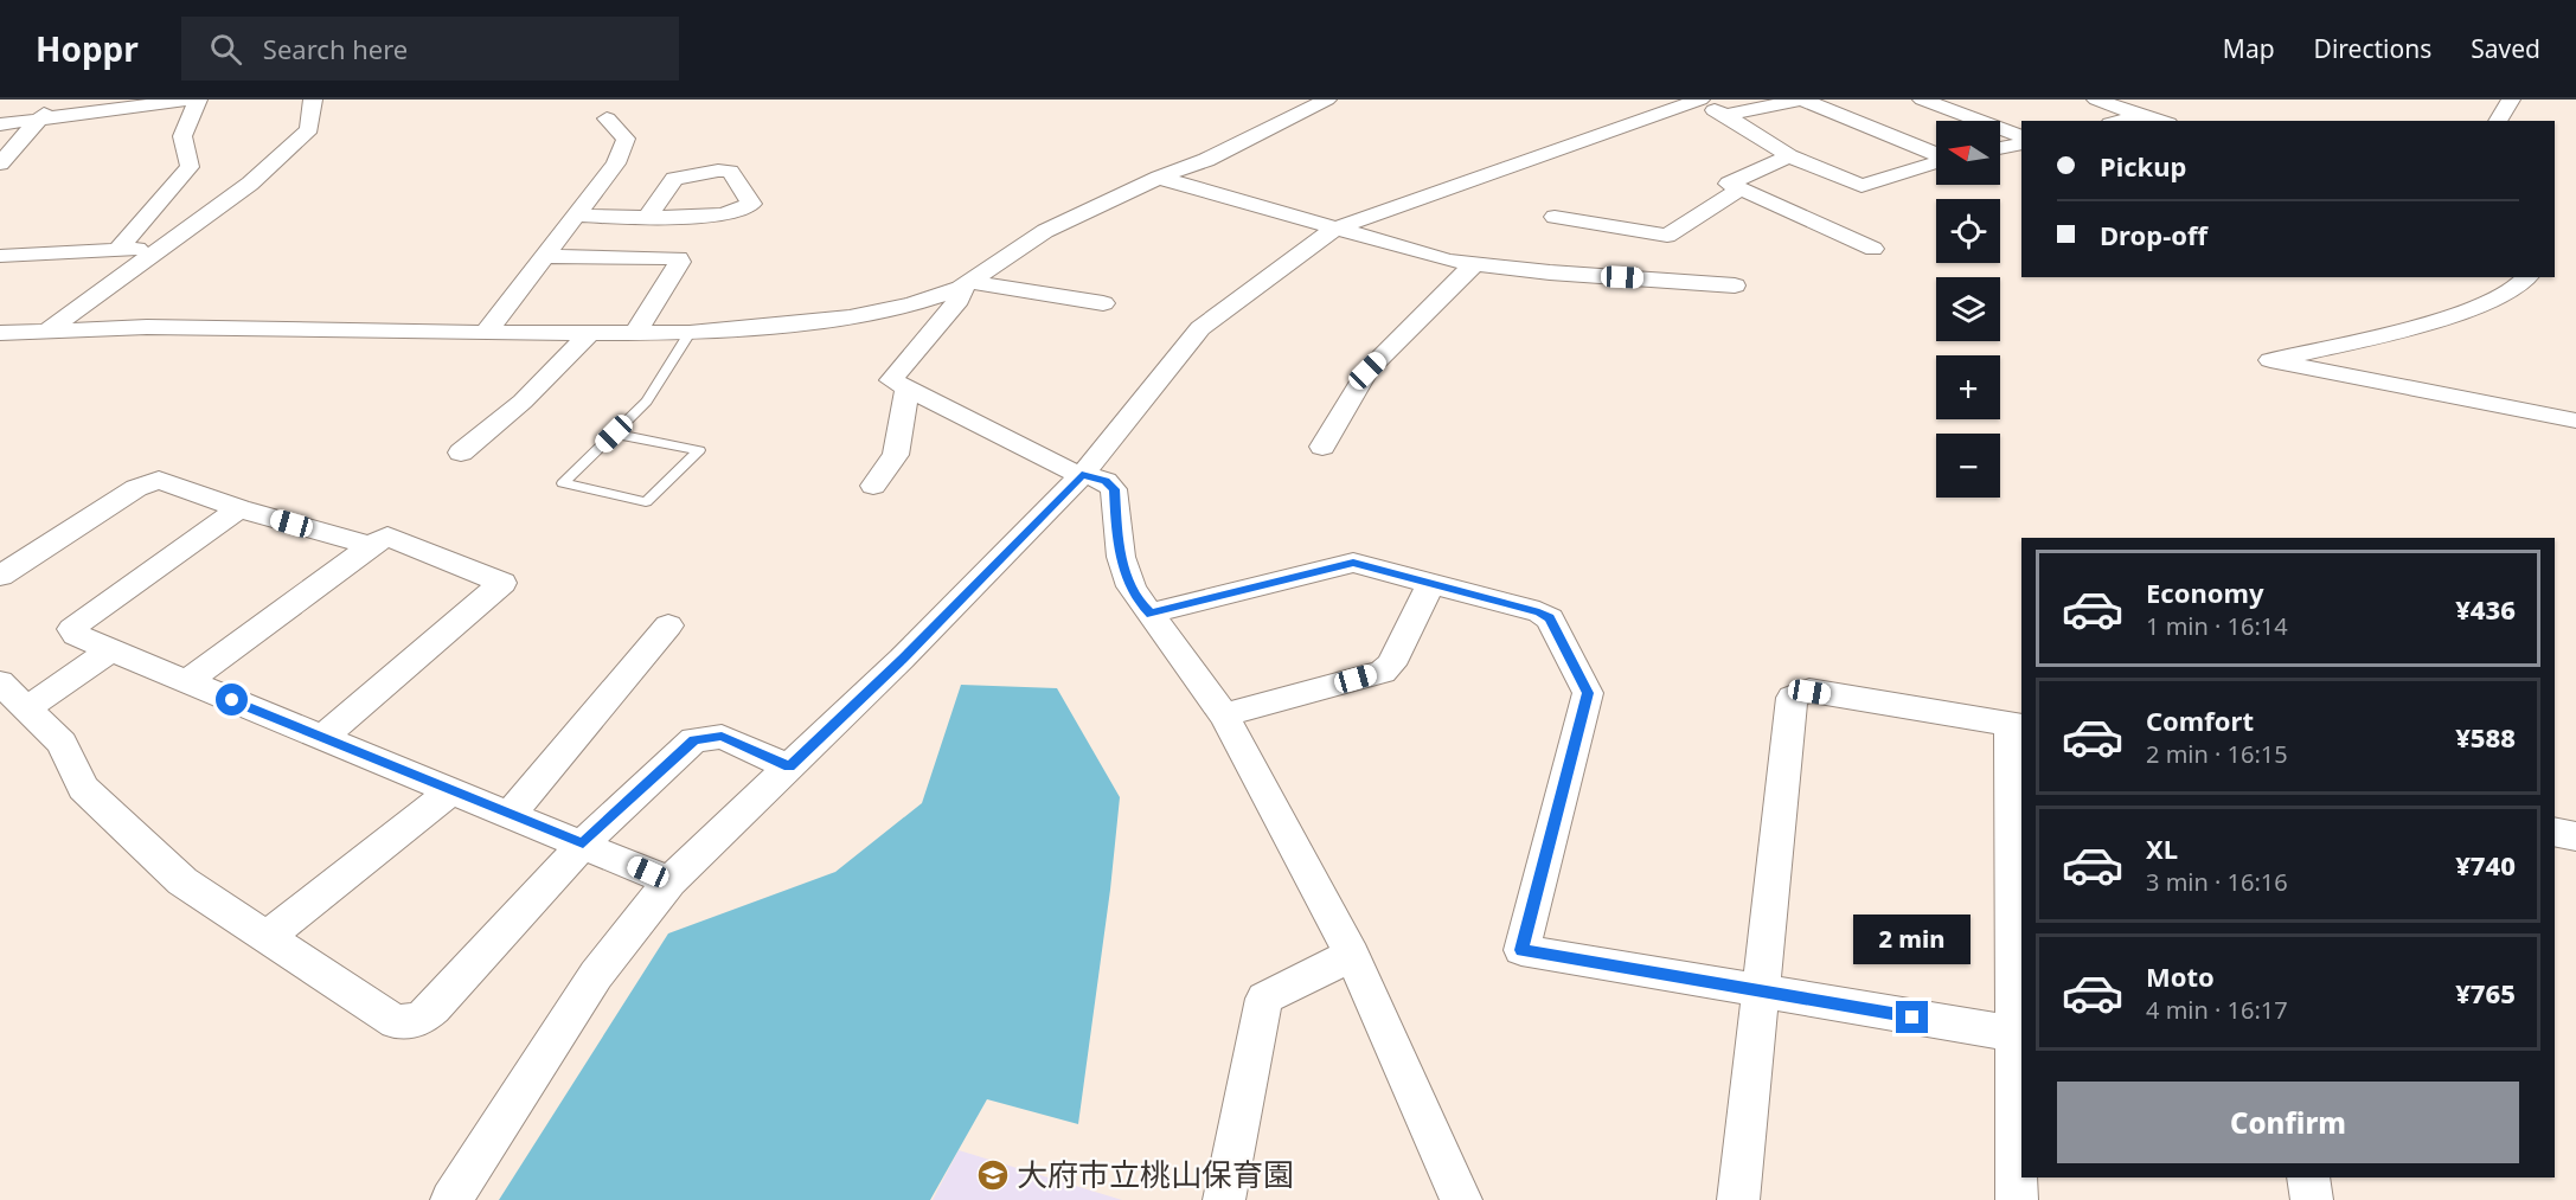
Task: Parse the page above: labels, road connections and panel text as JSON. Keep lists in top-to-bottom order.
{
  "places": {
    "school or university": ["大府市立桃山保育園"]
  },
  "north": "left",
  "page": {
    "header": "Hoppr",
    "search": "Search here",
    "nav": ["Map", "Directions", "Saved"],
    "map_buttons": ["+", "−"],
    "banner": ["Pickup", "Drop-off"],
    "list": [
      {
        "name": "Economy",
        "note": "1 min · 16:14",
        "value": "¥436"
      },
      {
        "name": "Comfort",
        "note": "2 min · 16:15",
        "value": "¥588"
      },
      {
        "name": "XL",
        "note": "3 min · 16:16",
        "value": "¥740"
      },
      {
        "name": "Moto",
        "note": "4 min · 16:17",
        "value": "¥765"
      }
    ],
    "bubble": "2 min",
    "buttons": "Confirm"
  }
}
